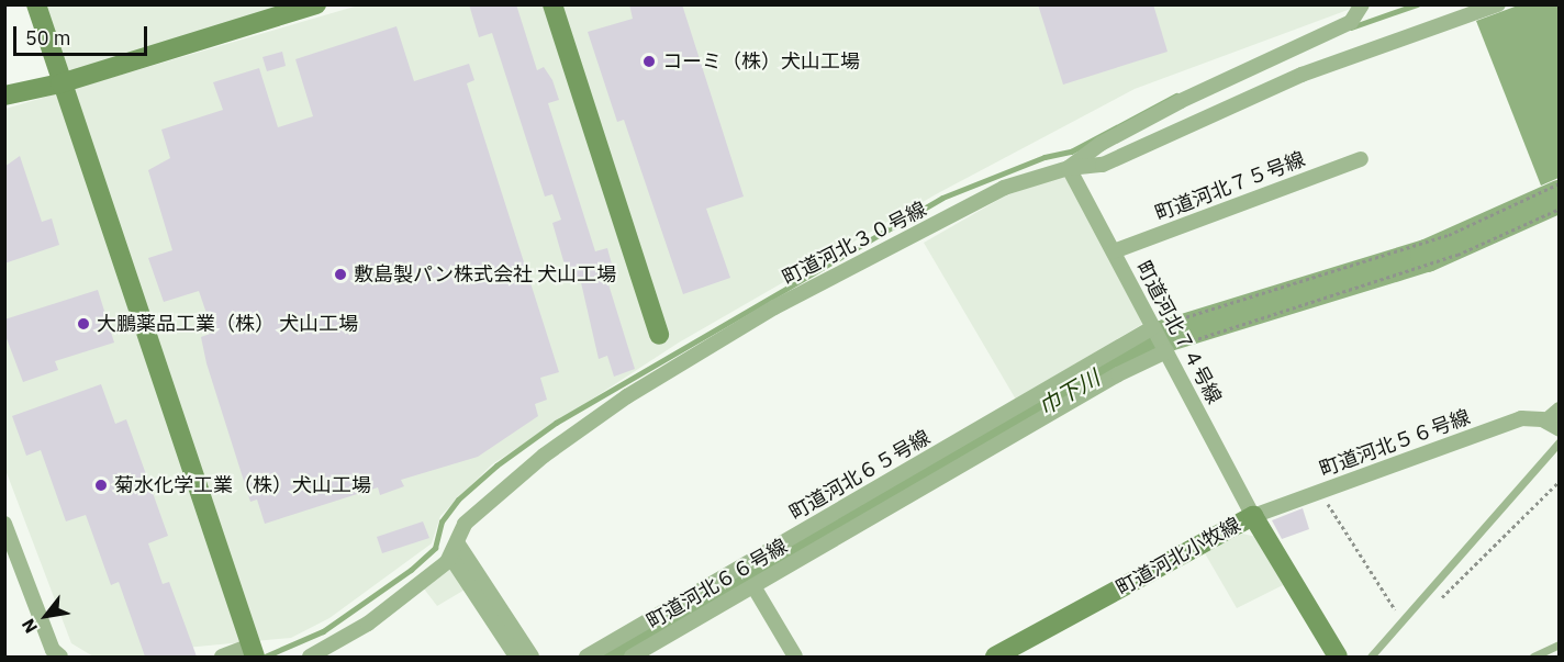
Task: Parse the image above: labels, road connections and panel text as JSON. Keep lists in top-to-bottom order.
{
  "streets": {
    "street": [
      "町道河北７５号線",
      "町道河北３０号線",
      "町道河北７４号線",
      "町道河北５６号線",
      "町道河北６５号線",
      "町道河北小牧線",
      "町道河北６６号線"
    ]
  },
  "crossings": [
    ["町道河北７５号線", "町道河北７４号線"],
    ["町道河北３０号線", "町道河北７４号線"],
    ["町道河北７４号線", "町道河北５６号線"],
    ["町道河北７４号線", "町道河北６５号線"],
    ["町道河北７４号線", "町道河北小牧線"],
    ["町道河北７４号線", "町道河北６６号線"],
    ["町道河北５６号線", "町道河北小牧線"]
  ],
  "water": ["巾下川"],
  "places": [
    "コーミ（株）犬山工場",
    "敷島製パン株式会社 犬山工場",
    "大鵬薬品工業（株） 犬山工場",
    "菊水化学工業（株）犬山工場"
  ],
  "scale_bar": "50 m",
  "north": "bottom left"
}
